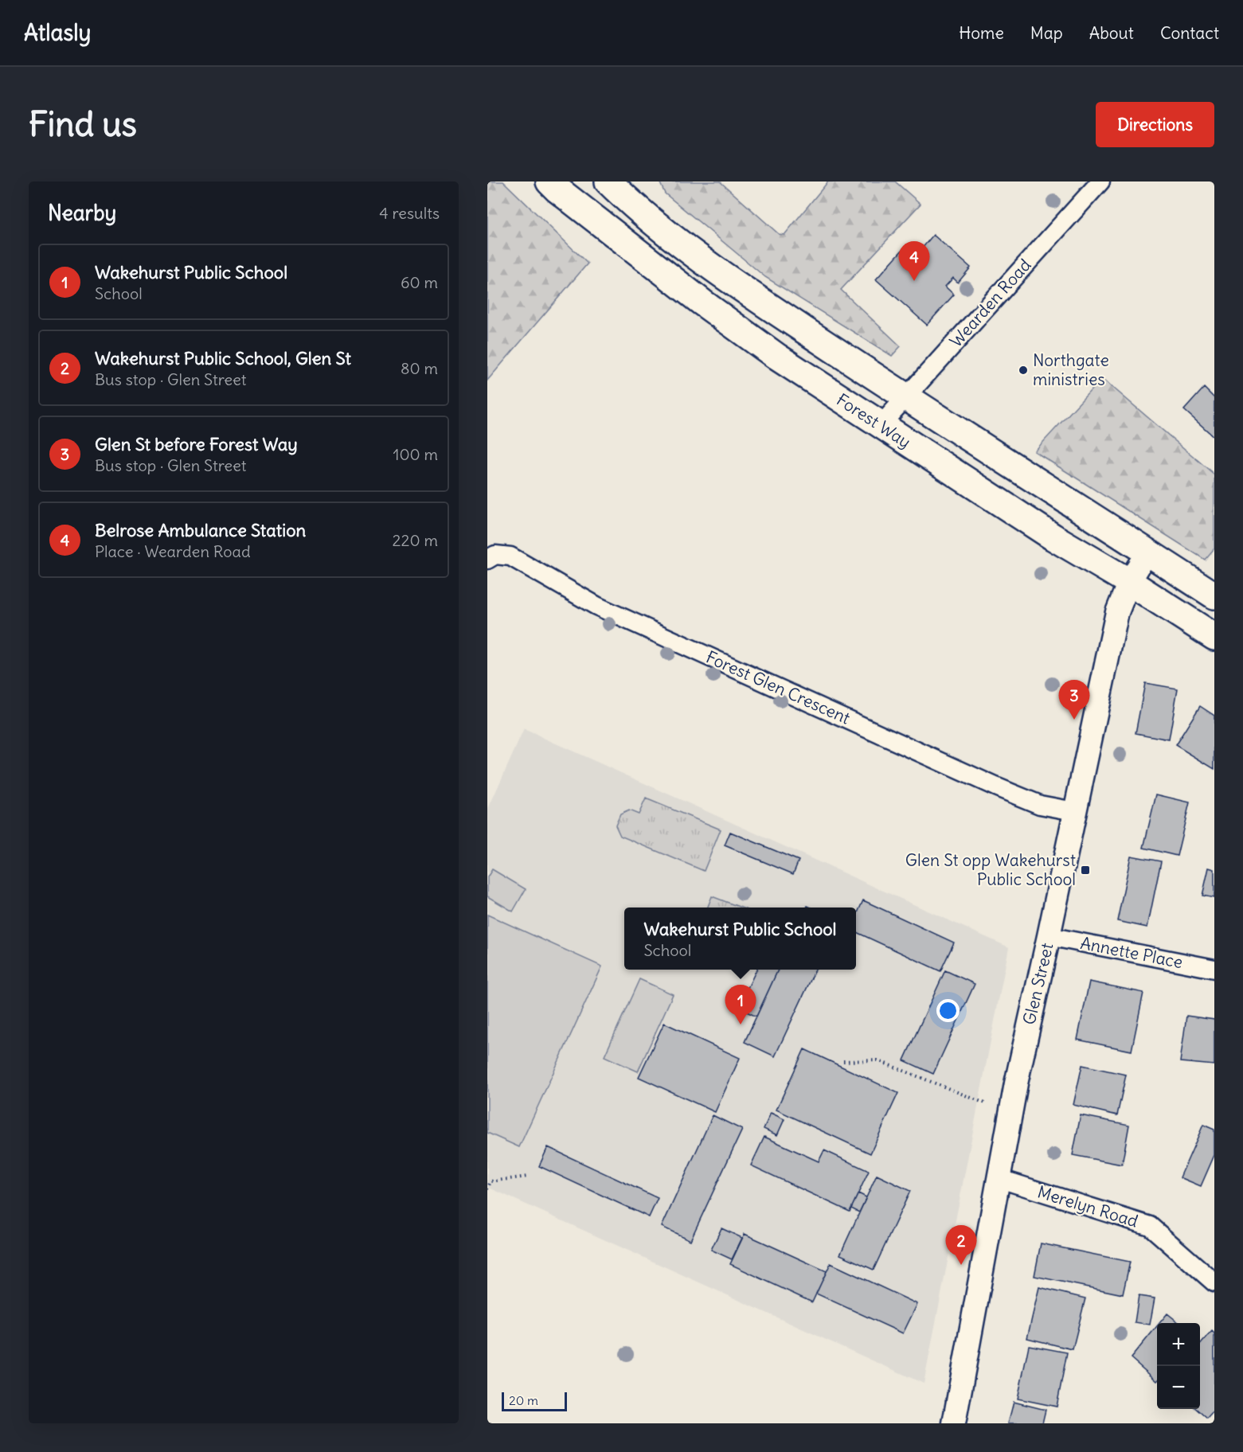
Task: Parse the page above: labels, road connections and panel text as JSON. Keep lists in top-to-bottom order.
{
  "streets": {
    "main road": ["Forest Way"],
    "street": [
      "Wearden Road",
      "Forest Glen Crescent",
      "Annette Place",
      "Glen Street",
      "Merelyn Road"
    ]
  },
  "crossings": [
    ["Wearden Road", "Forest Way"],
    ["Forest Way", "Glen Street"],
    ["Forest Glen Crescent", "Glen Street"],
    ["Annette Place", "Glen Street"],
    ["Glen Street", "Merelyn Road"]
  ],
  "places": {
    "other": ["Northgate ministries"],
    "transit": ["Glen St opp Wakehurst Public School"]
  },
  "scale_bar": "20 m",
  "page": {
    "header": "Atlasly",
    "nav": [
      "Home",
      "Map",
      "About",
      "Contact"
    ],
    "buttons": "Directions",
    "title": "Find us",
    "heading": ["Nearby", "4 results"],
    "pins": [
      "4",
      "3",
      "1",
      "2"
    ],
    "list": [
      {
        "mark": "1",
        "name": "Wakehurst Public School",
        "note": "School",
        "value": "60 m"
      },
      {
        "mark": "2",
        "name": "Wakehurst Public School, Glen St",
        "note": "Bus stop · Glen Street",
        "value": "80 m"
      },
      {
        "mark": "3",
        "name": "Glen St before Forest Way",
        "note": "Bus stop · Glen Street",
        "value": "100 m"
      },
      {
        "mark": "4",
        "name": "Belrose Ambulance Station",
        "note": "Place · Wearden Road",
        "value": "220 m"
      }
    ],
    "popup": ["Wakehurst Public School", "School"],
    "map_buttons": ["+", "−"],
    "scale": "20 m"
  }
}
